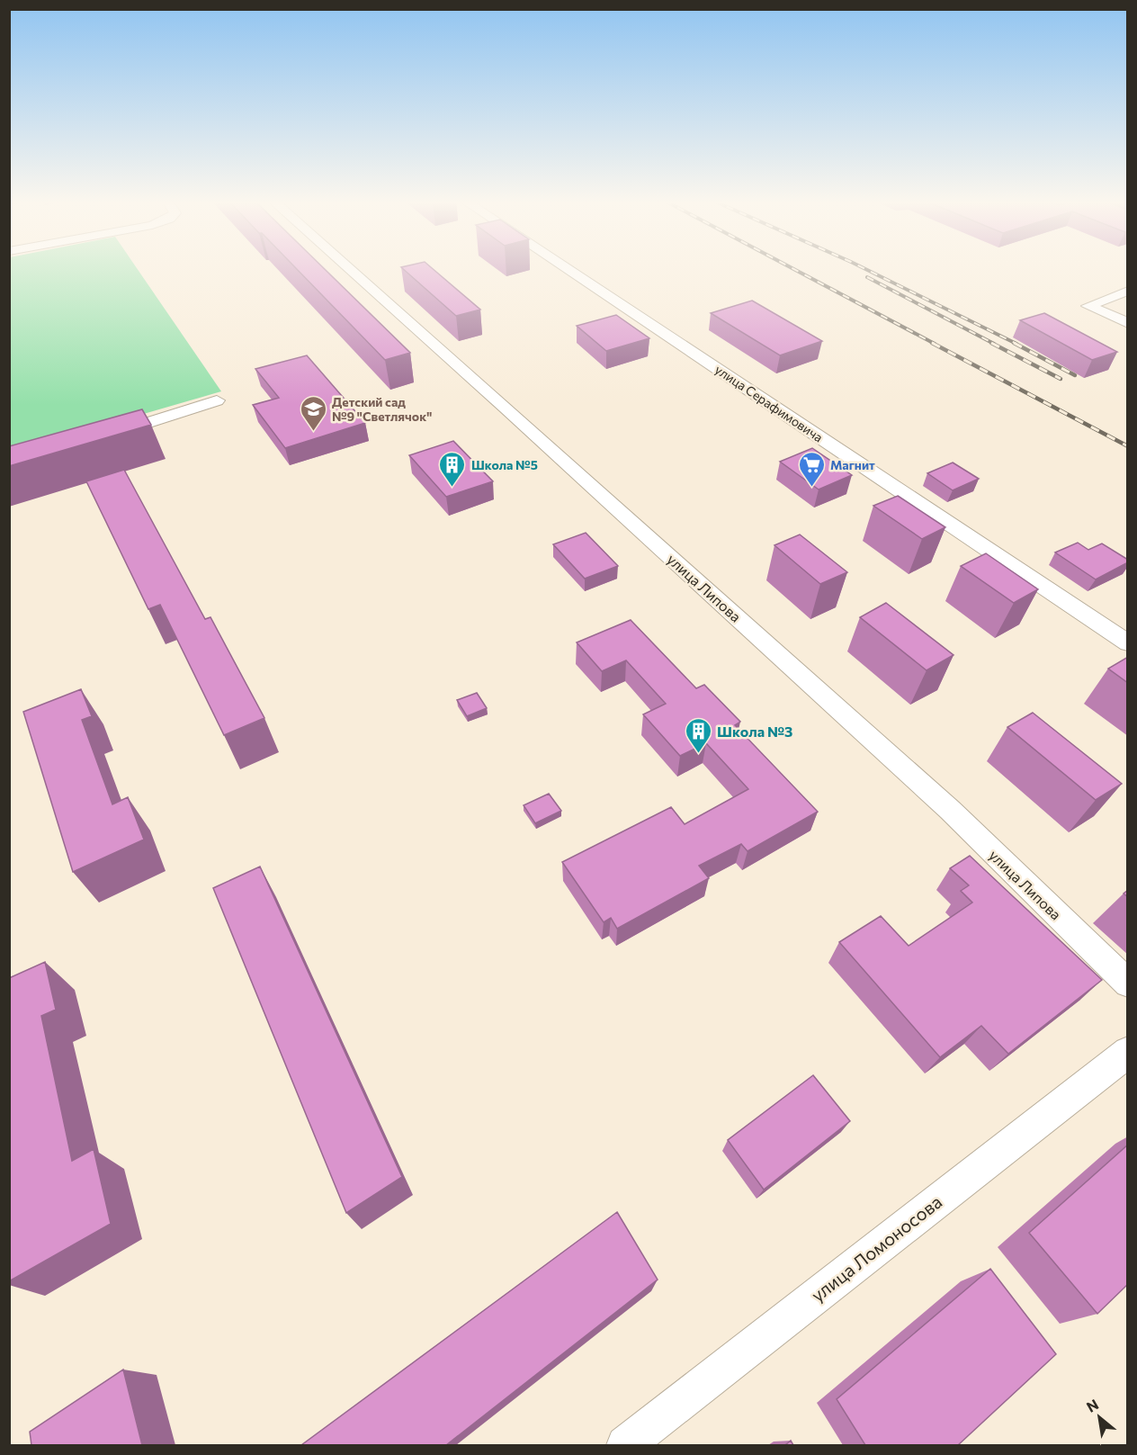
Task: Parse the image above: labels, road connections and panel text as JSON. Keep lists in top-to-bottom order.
{
  "streets": {
    "street": ["улица Серафимовича", "улица Липова", "улица Ломоносова"]
  },
  "places": {
    "school or university": ["Детский сад №9 \"Светлячок\""],
    "building": ["Школа №5", "Школа №3"],
    "supermarket": ["Магнит"]
  },
  "north": "top left"
}
